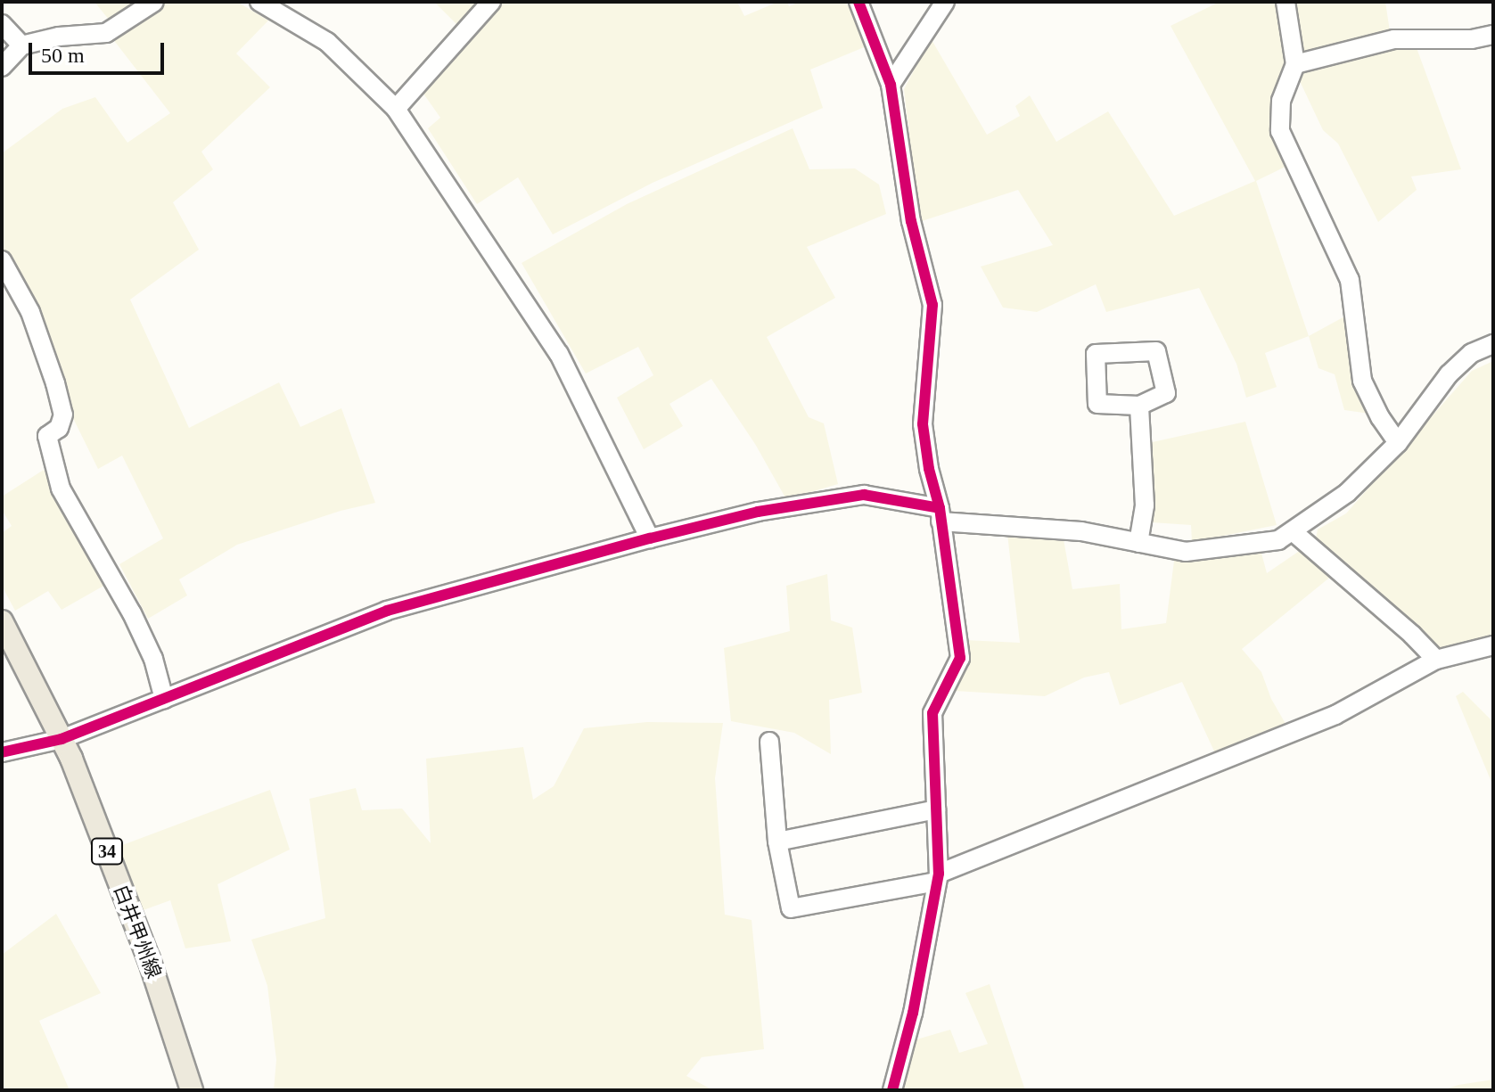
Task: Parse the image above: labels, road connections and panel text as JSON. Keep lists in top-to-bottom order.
{
  "streets": {
    "main road": ["34", "白井甲州線"]
  },
  "scale_bar": "50 m"
}
